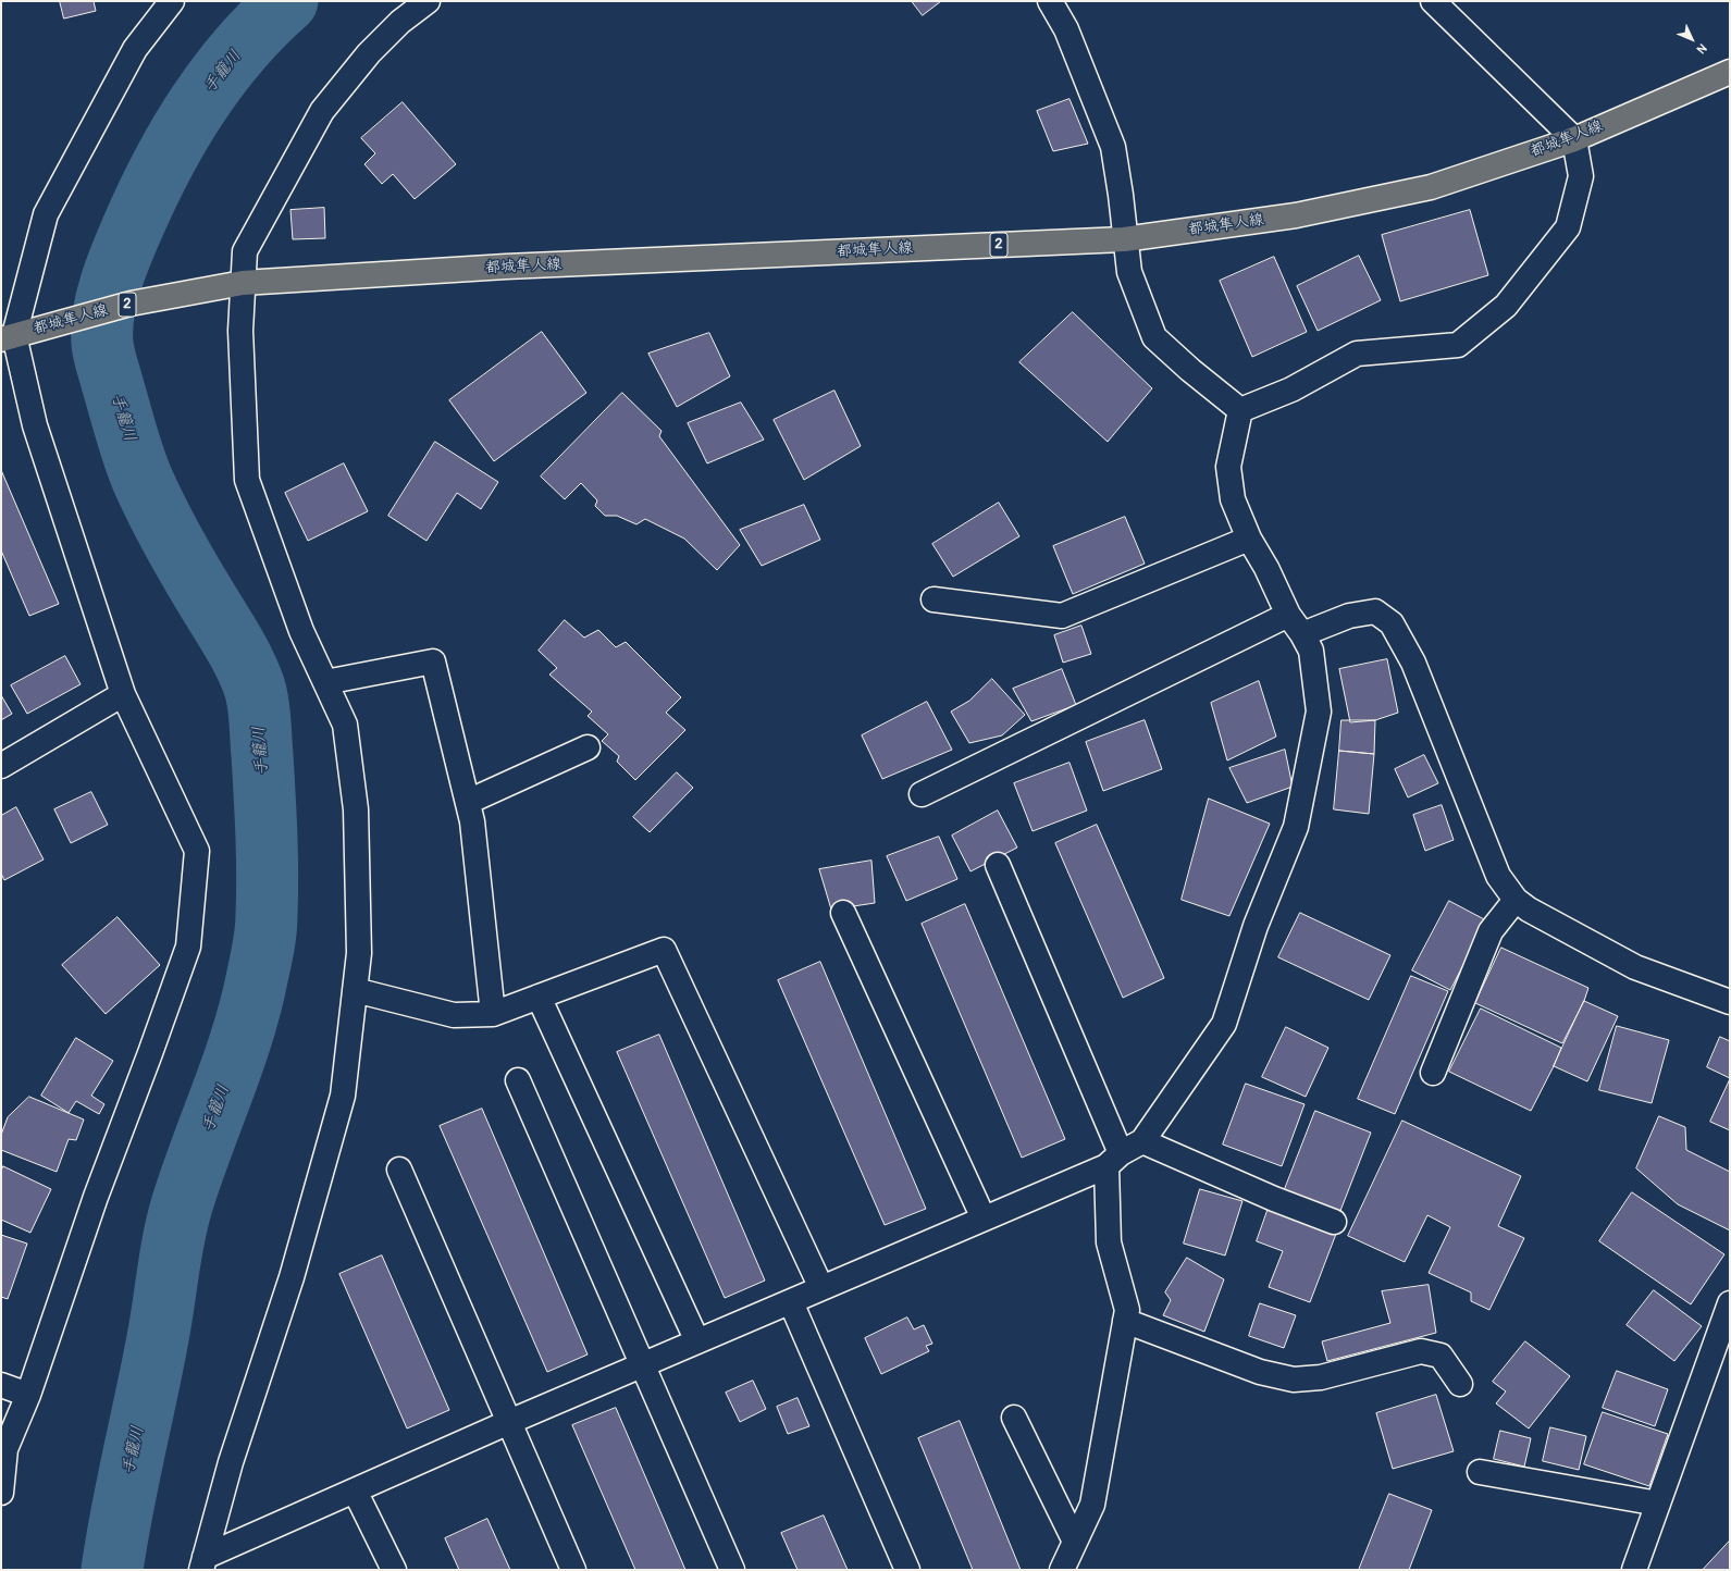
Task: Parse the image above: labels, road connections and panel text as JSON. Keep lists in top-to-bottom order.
{
  "streets": {
    "main road": ["都城隼人線", "2"]
  },
  "water": ["手籠川"],
  "north": "bottom right"
}
